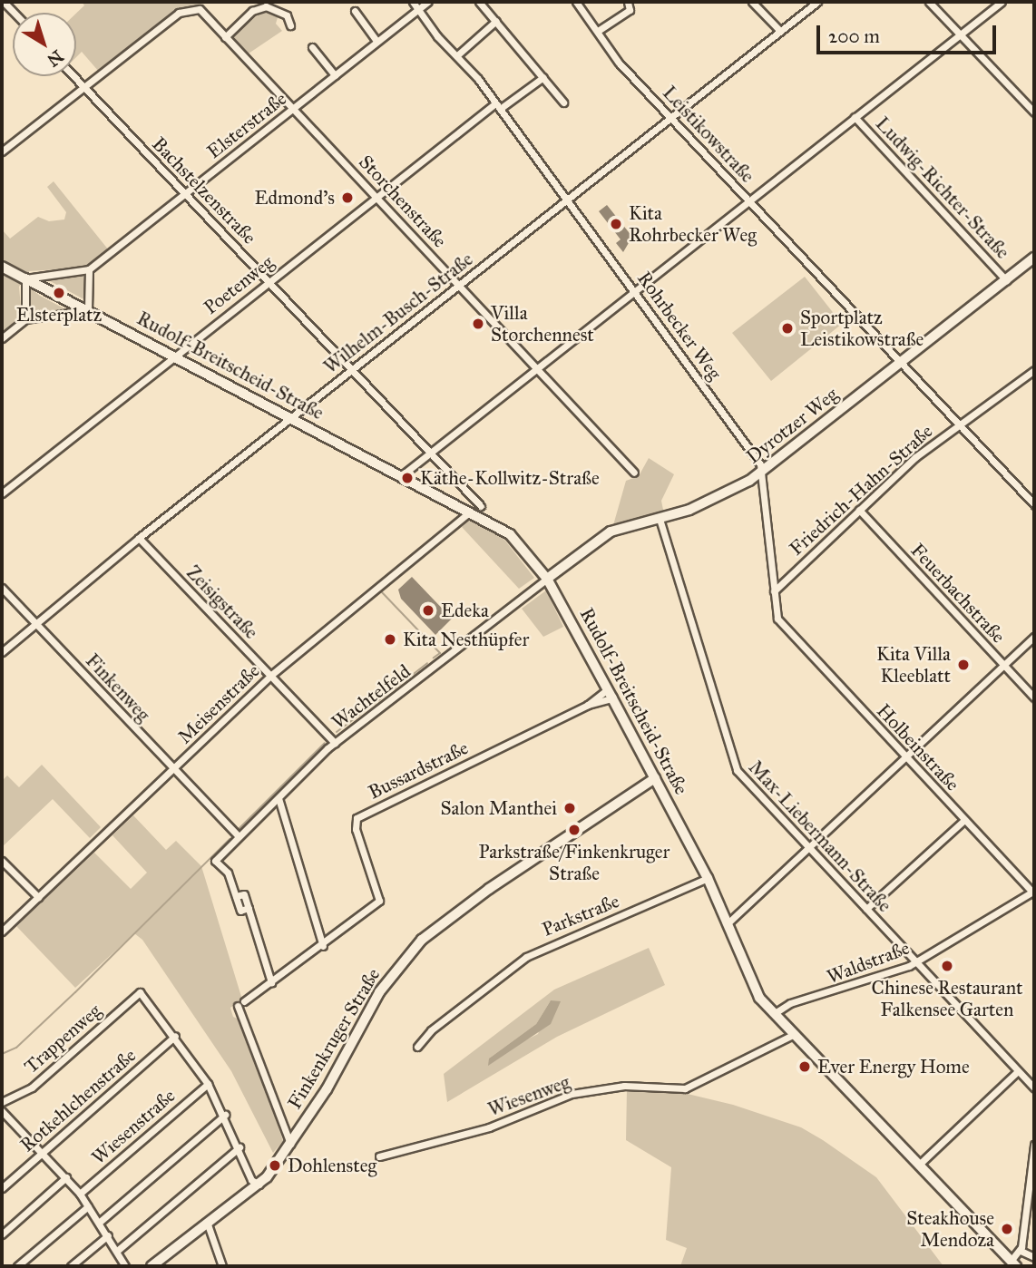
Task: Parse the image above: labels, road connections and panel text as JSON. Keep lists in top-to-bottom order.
{
  "streets": {
    "street": [
      "Elsterstraße",
      "Leistikowstraße",
      "Ludwig-Richter-Straße",
      "Bachstelzenstraße",
      "Storchenstraße",
      "Poetenweg",
      "Wilhelm-Busch-Straße",
      "Rohrbecker Weg",
      "Rudolf-Breitscheid-Straße",
      "Dyrotzer Weg",
      "Friedrich-Hahn-Straße",
      "Feuerbachstraße",
      "Zeisigstraße",
      "Finkenweg",
      "Wachtelfeld",
      "Meisenstraße",
      "Holbeinstraße",
      "Bussardstraße",
      "Max-Liebermann-Straße",
      "Parkstraße",
      "Waldstraße",
      "Trappenweg",
      "Finkenkruger Straße",
      "Wiesenweg",
      "Rotkehlchenstraße",
      "Wiesenstraße"
    ]
  },
  "crossings": [
    ["Elsterstraße", "Bachstelzenstraße"],
    ["Elsterstraße", "Storchenstraße"],
    ["Elsterstraße", "Rohrbecker Weg"],
    ["Leistikowstraße", "Wilhelm-Busch-Straße"],
    ["Leistikowstraße", "Dyrotzer Weg"],
    ["Leistikowstraße", "Friedrich-Hahn-Straße"],
    ["Ludwig-Richter-Straße", "Dyrotzer Weg"],
    ["Bachstelzenstraße", "Storchenstraße"],
    ["Bachstelzenstraße", "Poetenweg"],
    ["Bachstelzenstraße", "Wilhelm-Busch-Straße"],
    ["Storchenstraße", "Poetenweg"],
    ["Storchenstraße", "Wilhelm-Busch-Straße"],
    ["Poetenweg", "Rohrbecker Weg"],
    ["Poetenweg", "Rudolf-Breitscheid-Straße"],
    ["Wilhelm-Busch-Straße", "Rohrbecker Weg"],
    ["Wilhelm-Busch-Straße", "Rudolf-Breitscheid-Straße"],
    ["Wilhelm-Busch-Straße", "Zeisigstraße"],
    ["Wilhelm-Busch-Straße", "Finkenweg"],
    ["Rohrbecker Weg", "Dyrotzer Weg"],
    ["Rohrbecker Weg", "Holbeinstraße"],
    ["Rudolf-Breitscheid-Straße", "Dyrotzer Weg"],
    ["Rudolf-Breitscheid-Straße", "Wachtelfeld"],
    ["Rudolf-Breitscheid-Straße", "Meisenstraße"],
    ["Rudolf-Breitscheid-Straße", "Bussardstraße"],
    ["Rudolf-Breitscheid-Straße", "Parkstraße"],
    ["Rudolf-Breitscheid-Straße", "Waldstraße"],
    ["Rudolf-Breitscheid-Straße", "Finkenkruger Straße"],
    ["Rudolf-Breitscheid-Straße", "Wiesenweg"],
    ["Dyrotzer Weg", "Wachtelfeld"],
    ["Dyrotzer Weg", "Holbeinstraße"],
    ["Dyrotzer Weg", "Max-Liebermann-Straße"],
    ["Friedrich-Hahn-Straße", "Feuerbachstraße"],
    ["Friedrich-Hahn-Straße", "Holbeinstraße"],
    ["Zeisigstraße", "Wachtelfeld"],
    ["Zeisigstraße", "Meisenstraße"],
    ["Finkenweg", "Wachtelfeld"],
    ["Finkenweg", "Meisenstraße"],
    ["Wachtelfeld", "Bussardstraße"],
    ["Holbeinstraße", "Waldstraße"],
    ["Bussardstraße", "Finkenkruger Straße"],
    ["Max-Liebermann-Straße", "Waldstraße"],
    ["Trappenweg", "Rotkehlchenstraße"]
  ],
  "places": [
    "Edmond's",
    "Kita Rohrbecker Weg",
    "Elsterplatz",
    "Villa Storchennest",
    "Sportplatz Leistikowstraße",
    "Käthe-Kollwitz-Straße",
    "Edeka",
    "Kita Nesthüpfer",
    "Kita Villa Kleeblatt",
    "Salon Manthei",
    "Parkstraße/Finkenkruger Straße",
    "Chinese Restaurant Falkensee Garten",
    "Ever Energy Home",
    "Dohlensteg",
    "Steakhouse Mendoza"
  ],
  "scale_bar": "200 m",
  "north": "bottom right"
}
